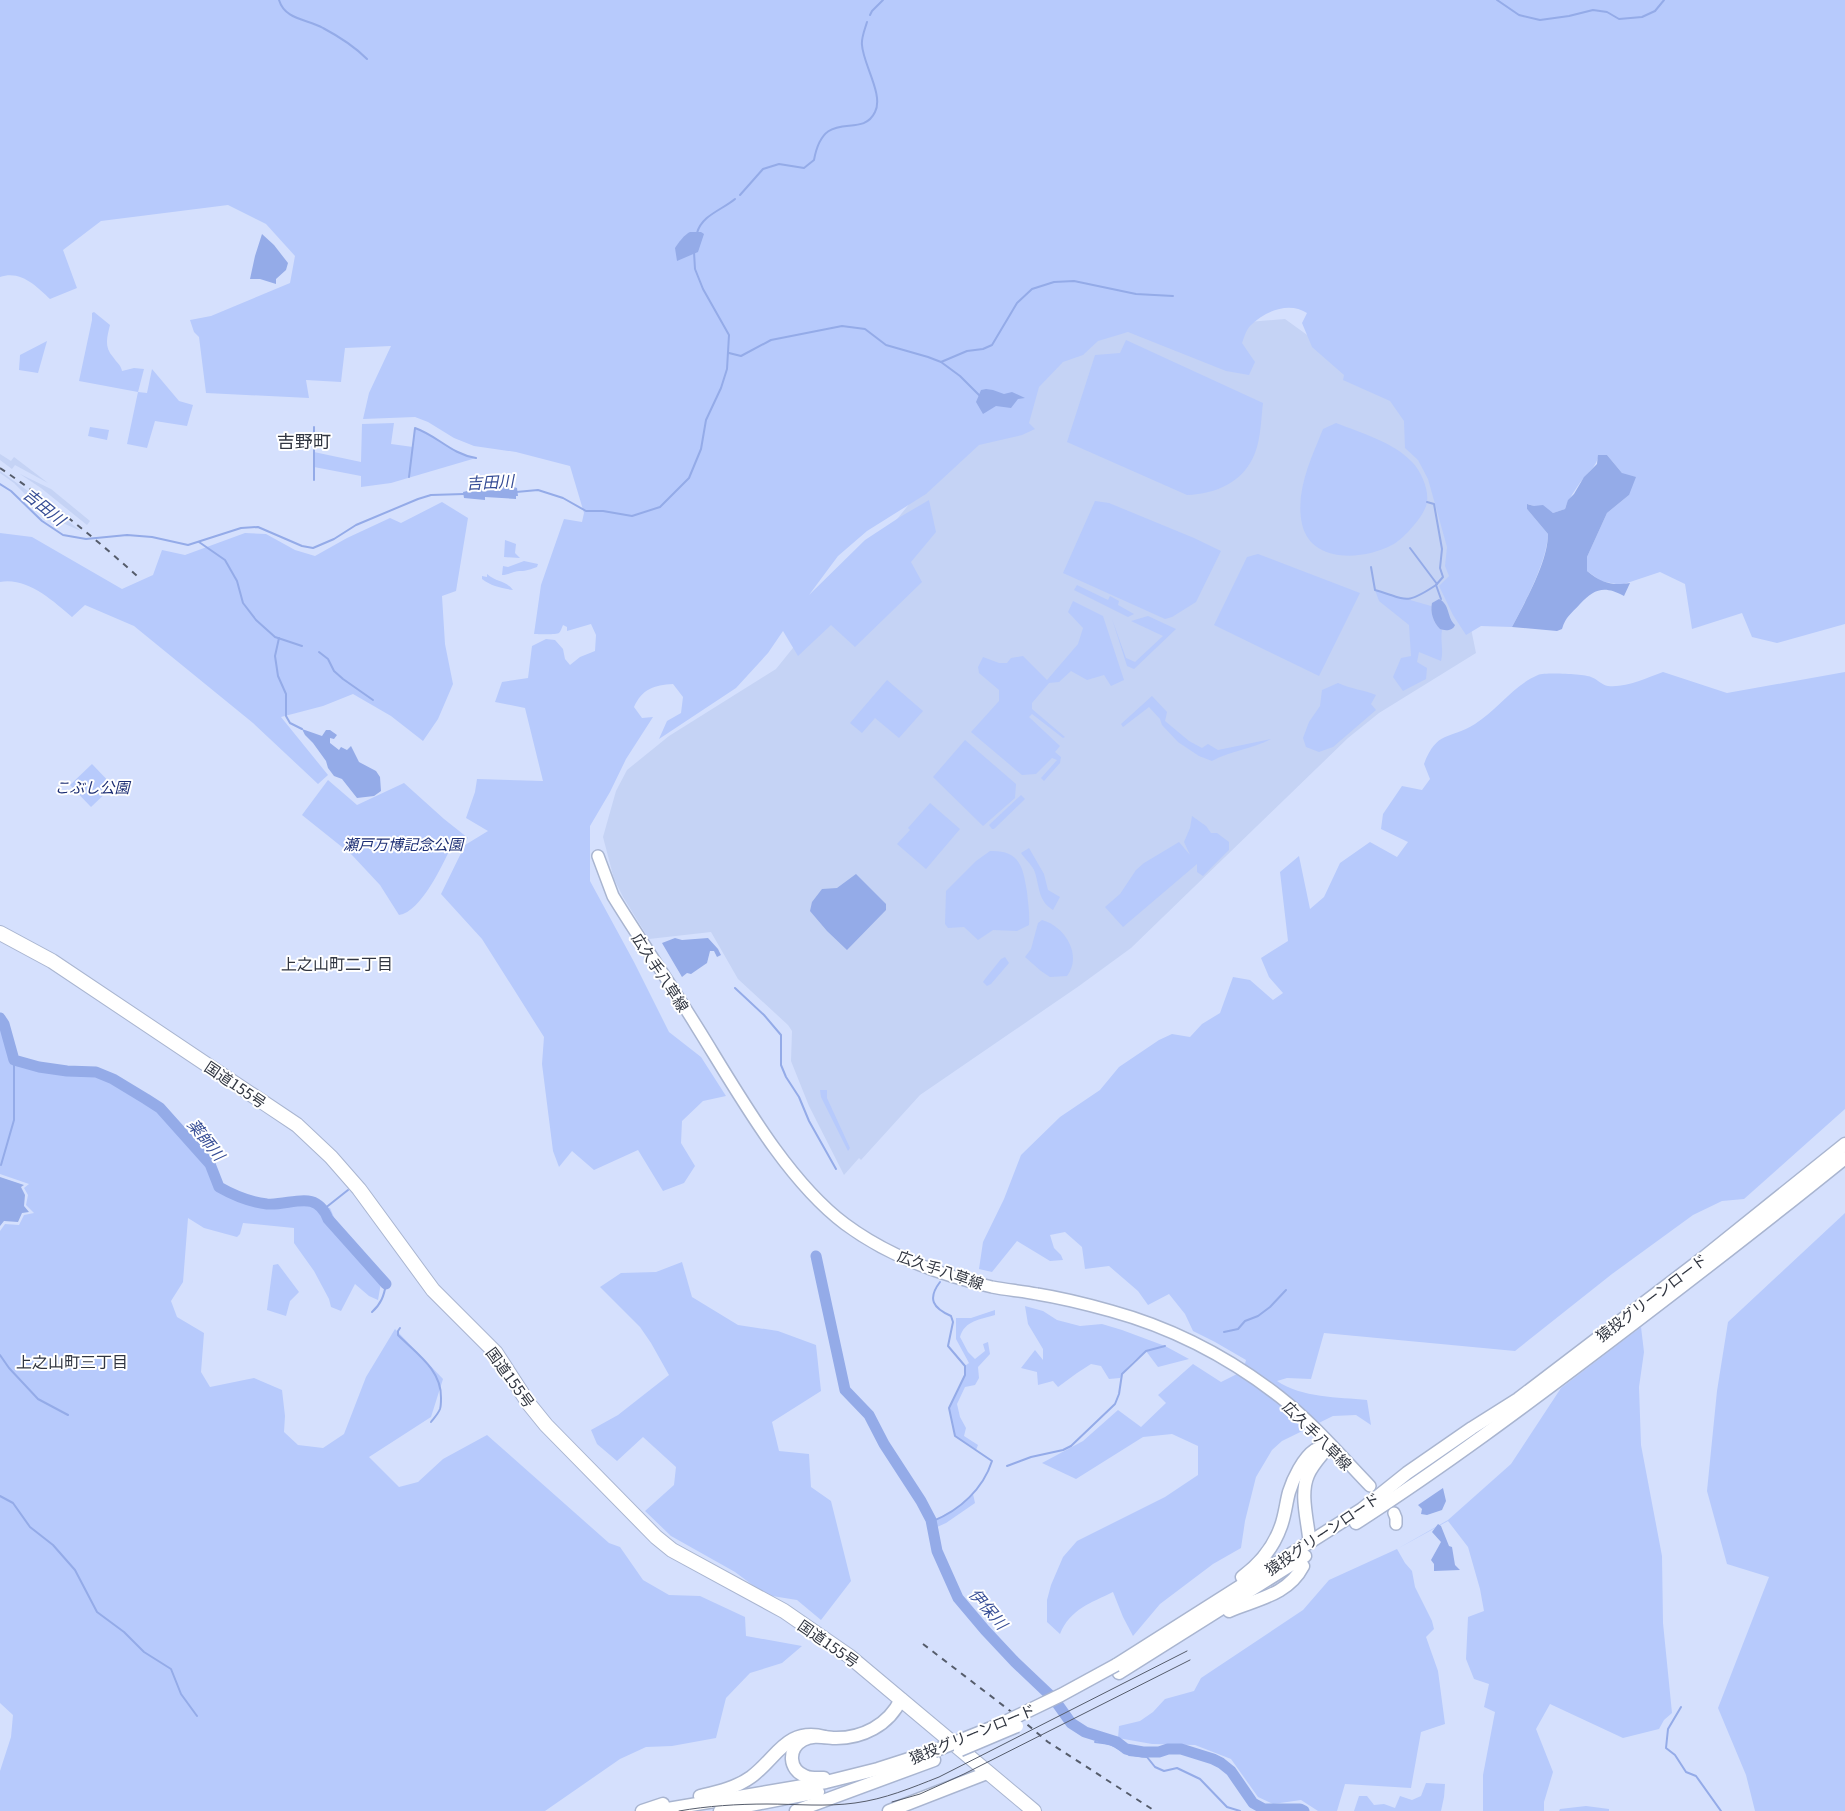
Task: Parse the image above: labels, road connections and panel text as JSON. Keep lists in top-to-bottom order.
{
  "streets": {
    "highway": ["国道155号"],
    "main road": ["広久手八草線", "猿投グリーンロード"]
  },
  "districts": ["吉野町", "上之山町二丁目", "上之山町三丁目"],
  "water": ["吉田川", "薬師川", "伊保川"],
  "parks": ["こぶし公園", "瀬戸万博記念公園"]
}
